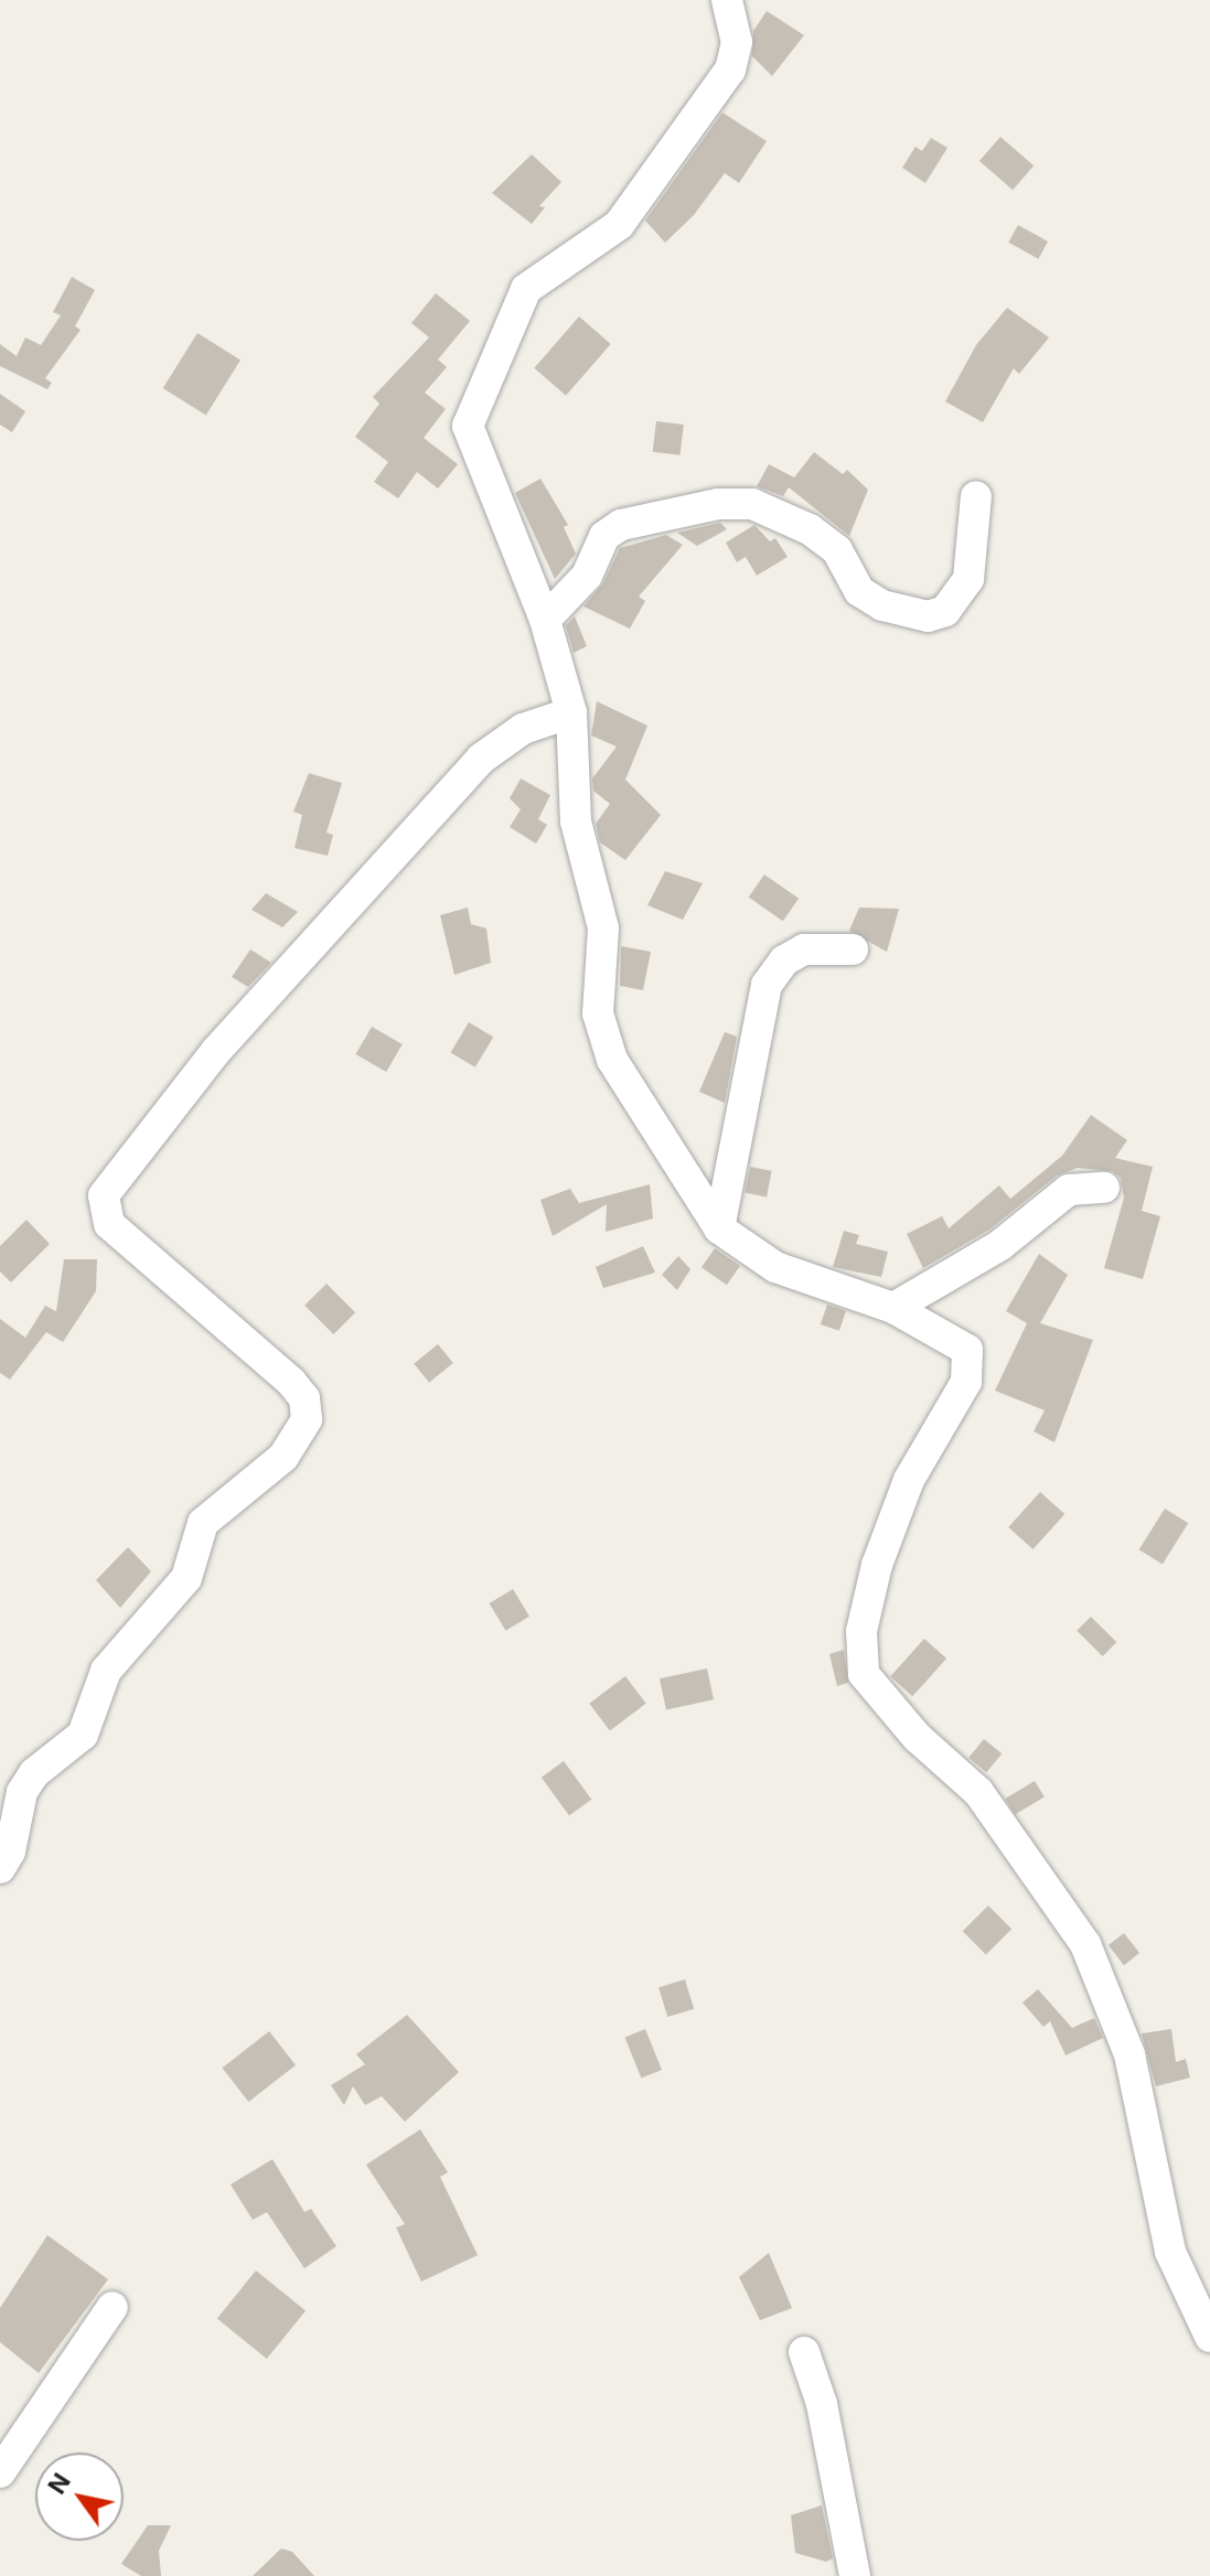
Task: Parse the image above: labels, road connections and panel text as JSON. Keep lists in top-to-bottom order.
{
  "north": "top left"
}
